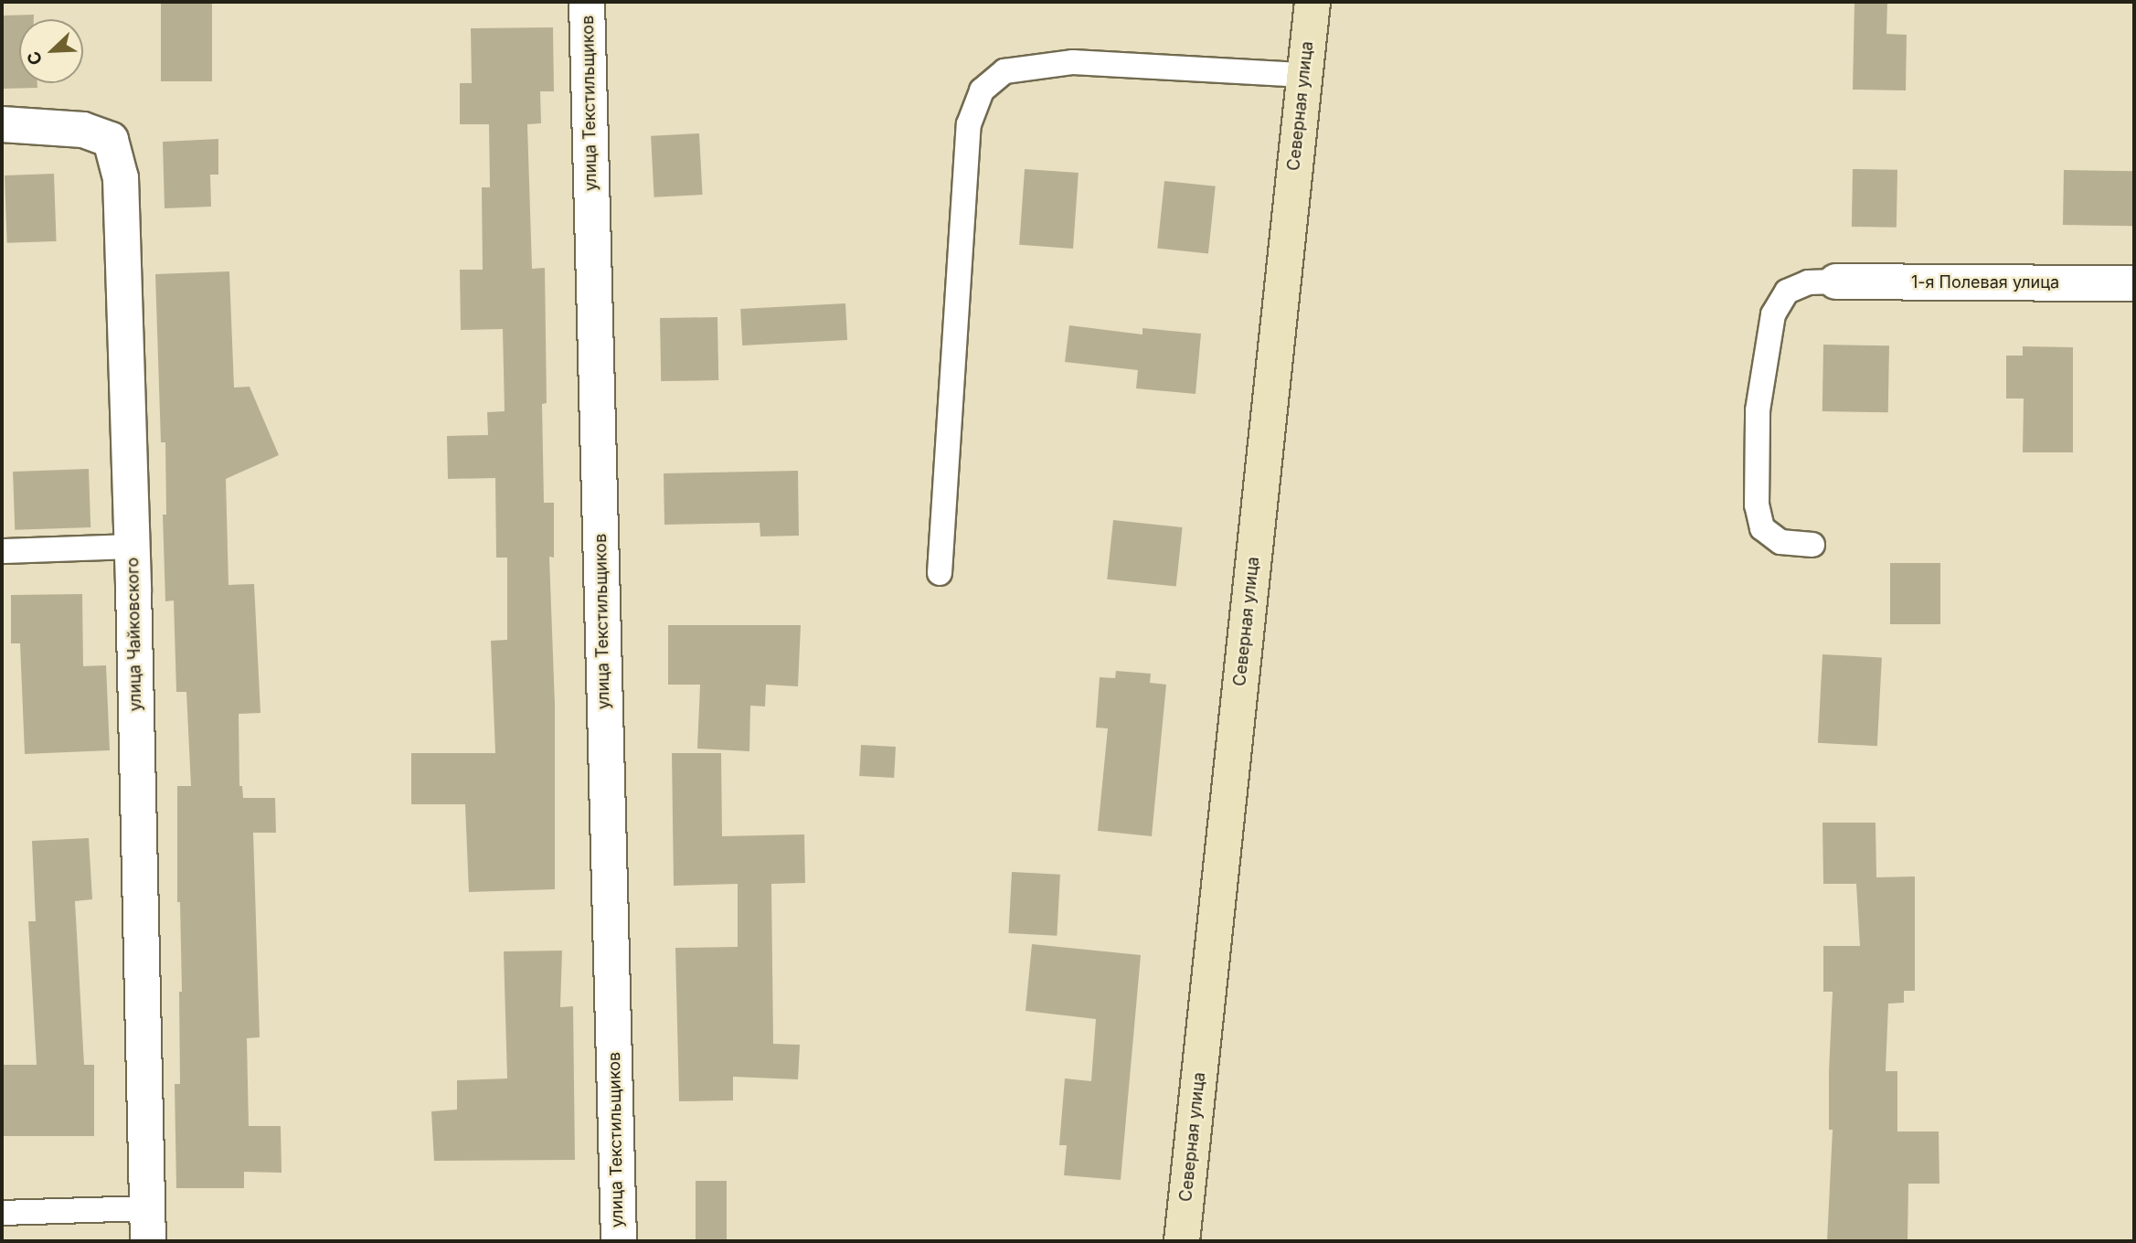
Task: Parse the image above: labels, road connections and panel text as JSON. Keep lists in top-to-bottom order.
{
  "streets": {
    "main road": ["Северная улица"],
    "street": ["улица Текстильщиков", "1-я Полевая улица", "улица Чайковского"]
  },
  "north": "bottom left"
}
